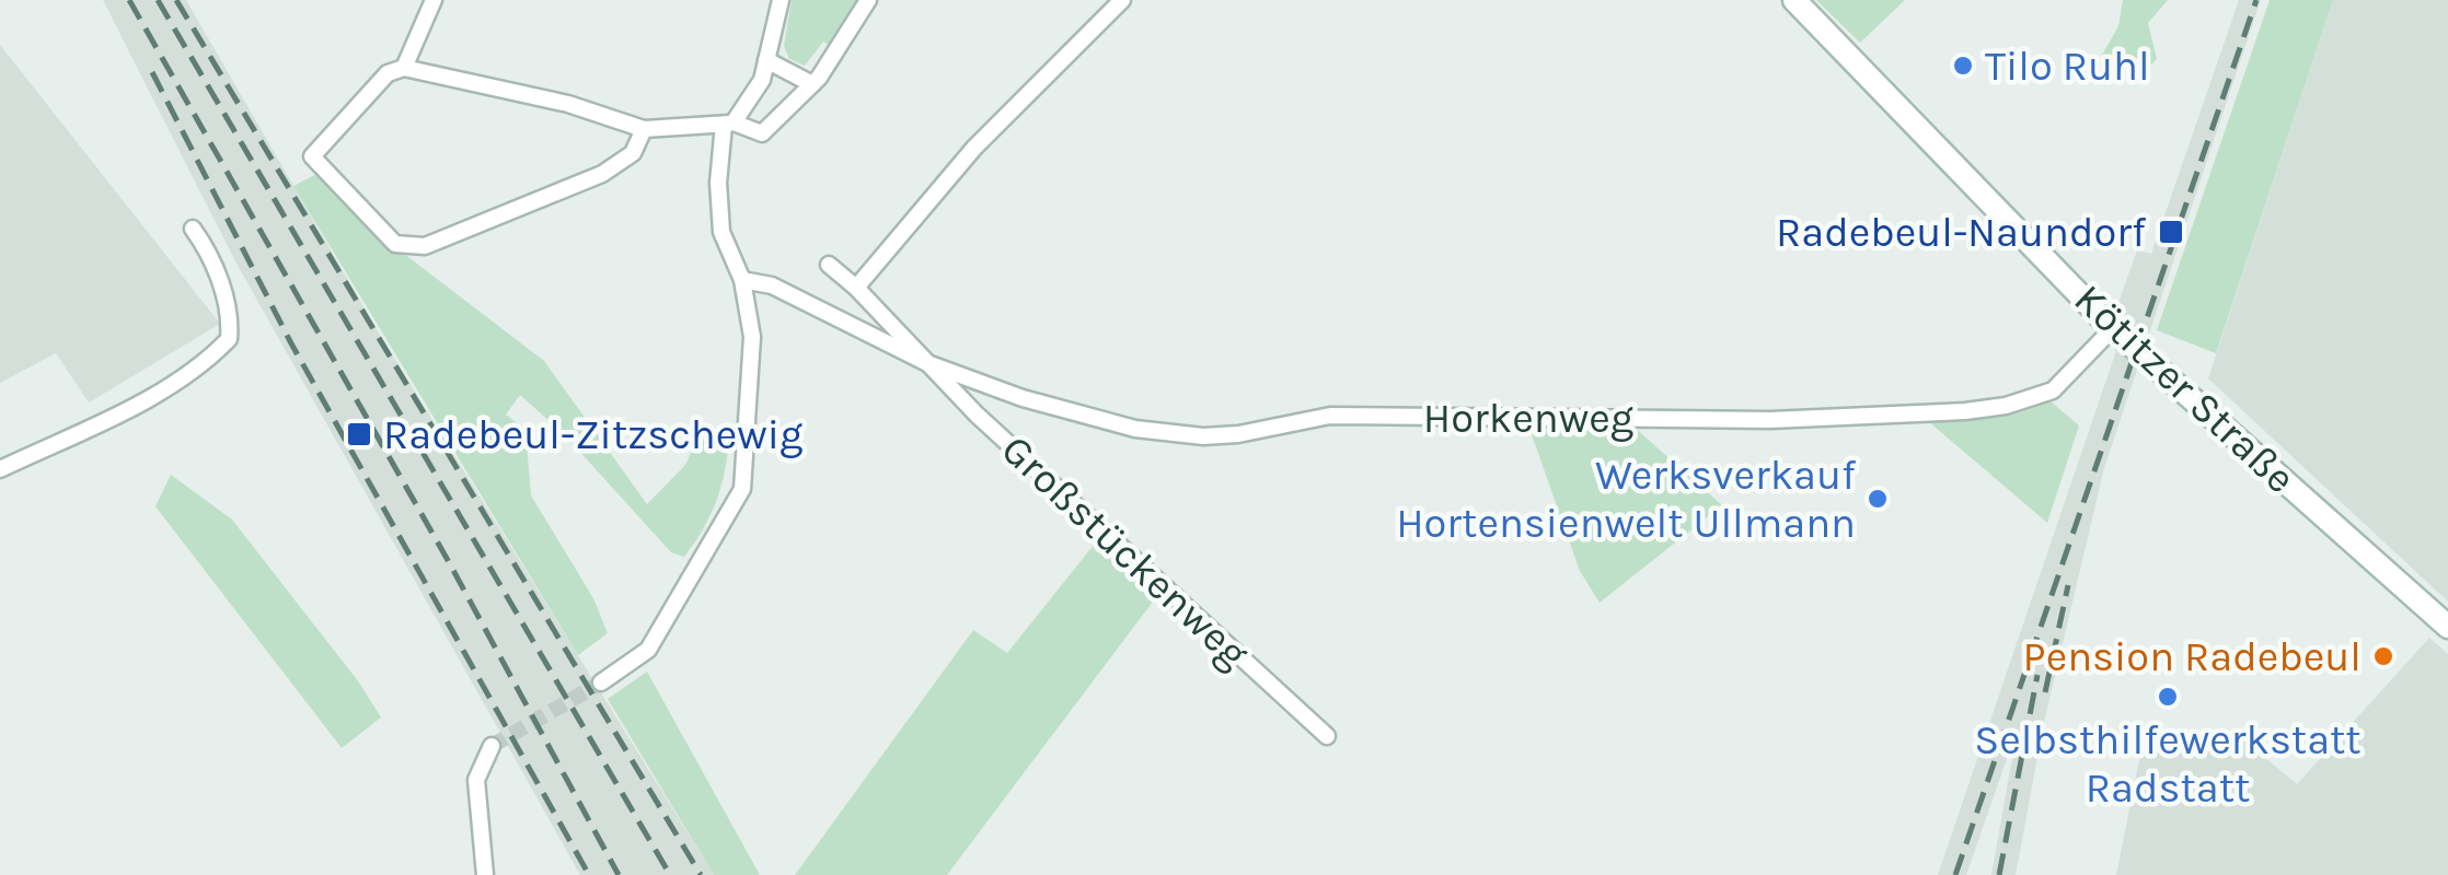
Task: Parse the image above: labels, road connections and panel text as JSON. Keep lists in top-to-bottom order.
{
  "streets": {
    "street": ["Kötitzer Straße", "Horkenweg", "Großstückenweg"]
  },
  "crossings": [
    ["Kötitzer Straße", "Horkenweg"],
    ["Horkenweg", "Großstückenweg"]
  ],
  "places": {
    "other": [
      "Tilo Ruhl",
      "Werksverkauf Hortensienwelt Ullmann",
      "Pension Radebeul",
      "Selbsthilfewerkstatt Radstatt"
    ],
    "transit": ["Radebeul-Naundorf", "Radebeul-Zitzschewig"]
  }
}
